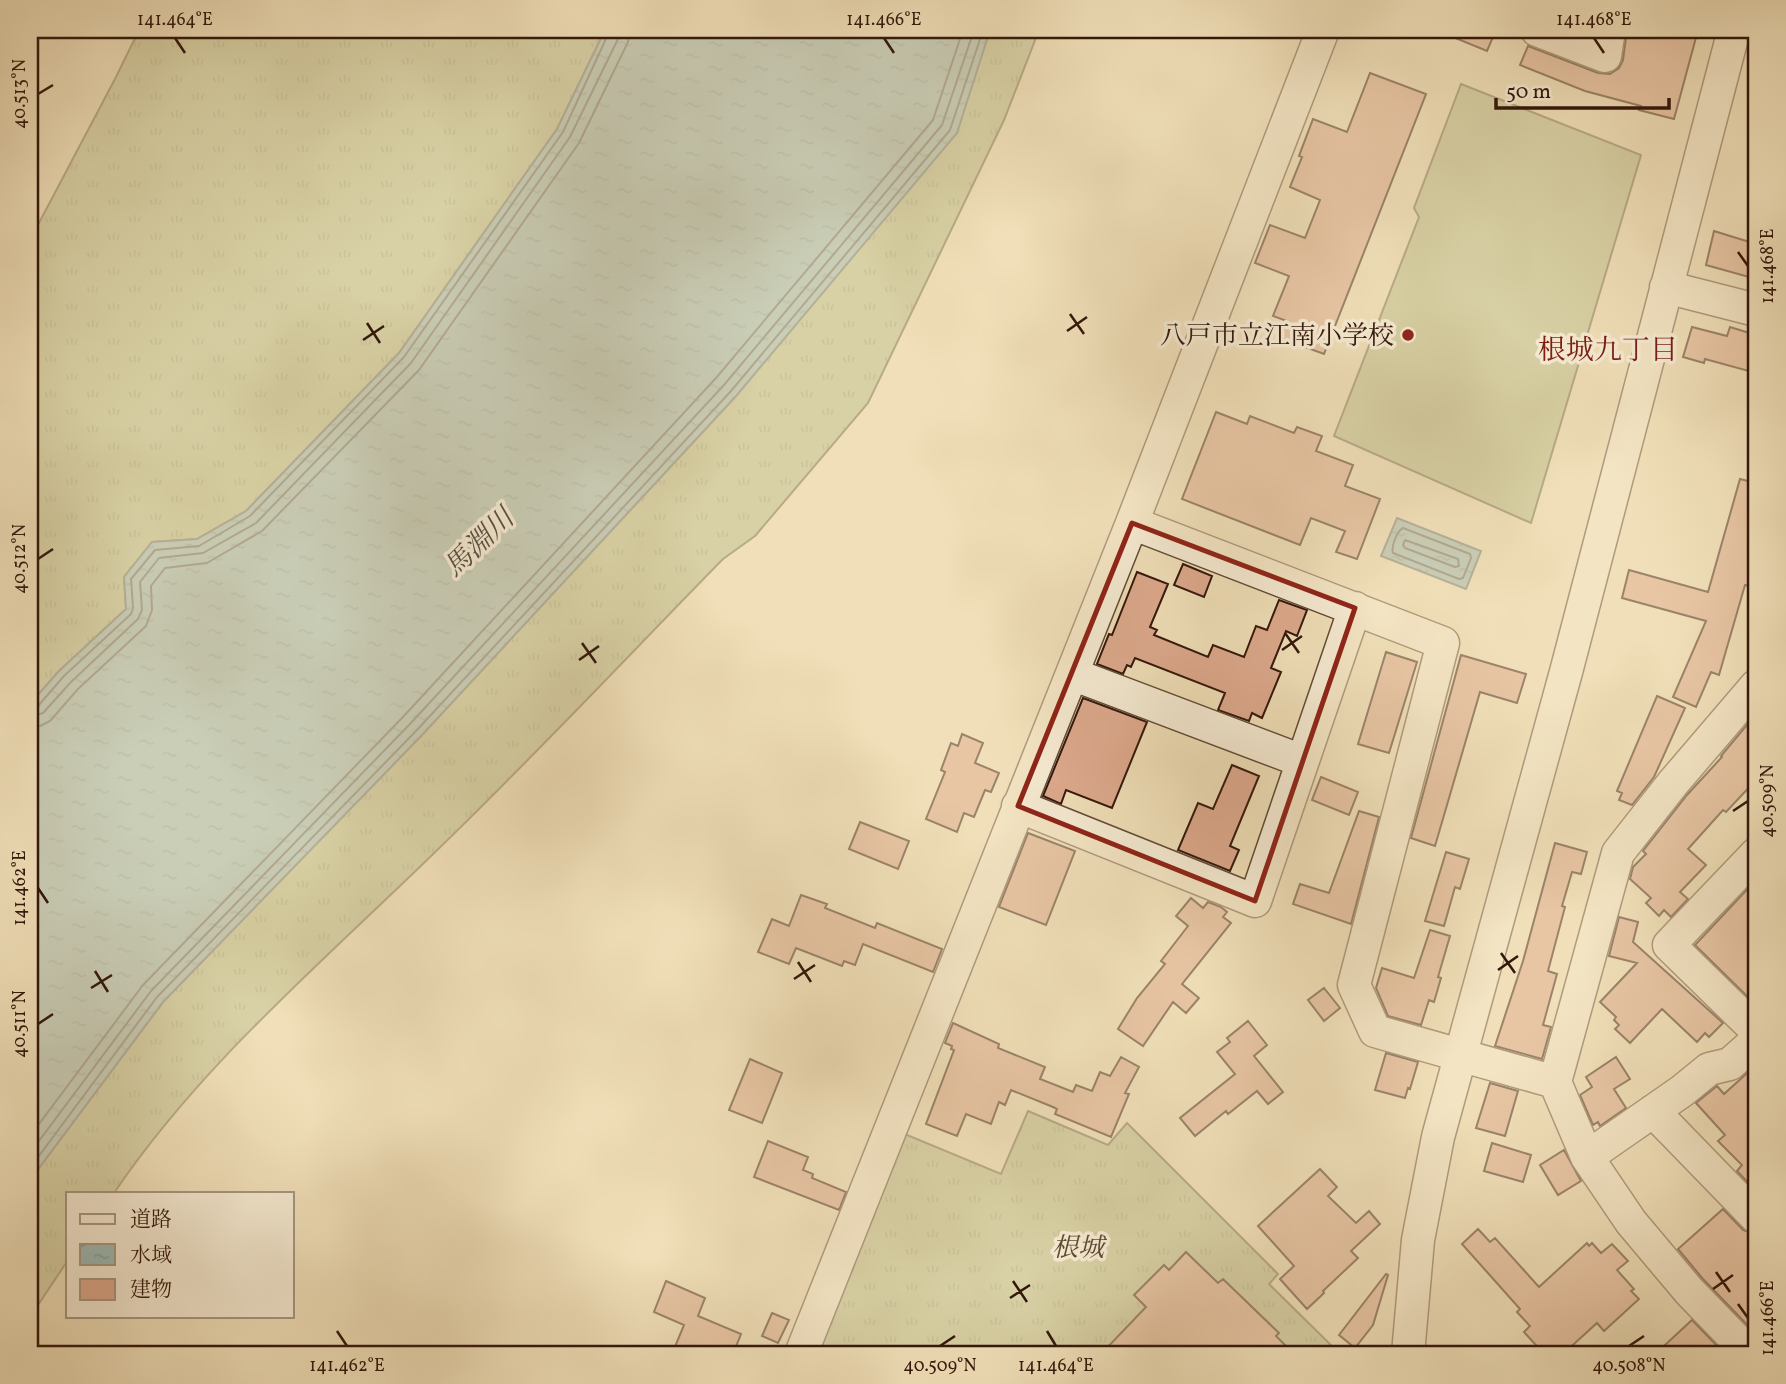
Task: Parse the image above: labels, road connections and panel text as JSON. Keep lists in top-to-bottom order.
{
  "districts": ["根城九丁目"],
  "water": ["馬淵川"],
  "parks": ["根城"],
  "places": ["八戸市立江南小学校"],
  "legend": ["道路", "水域", "建物"],
  "scale_bar": "50 m",
  "coordinates": [
    "141.464°E",
    "141.466°E",
    "141.468°E",
    "40.513°N",
    "40.512°N",
    "40.509°N",
    "141.462°E",
    "40.511°N",
    "40.508°N"
  ]
}
